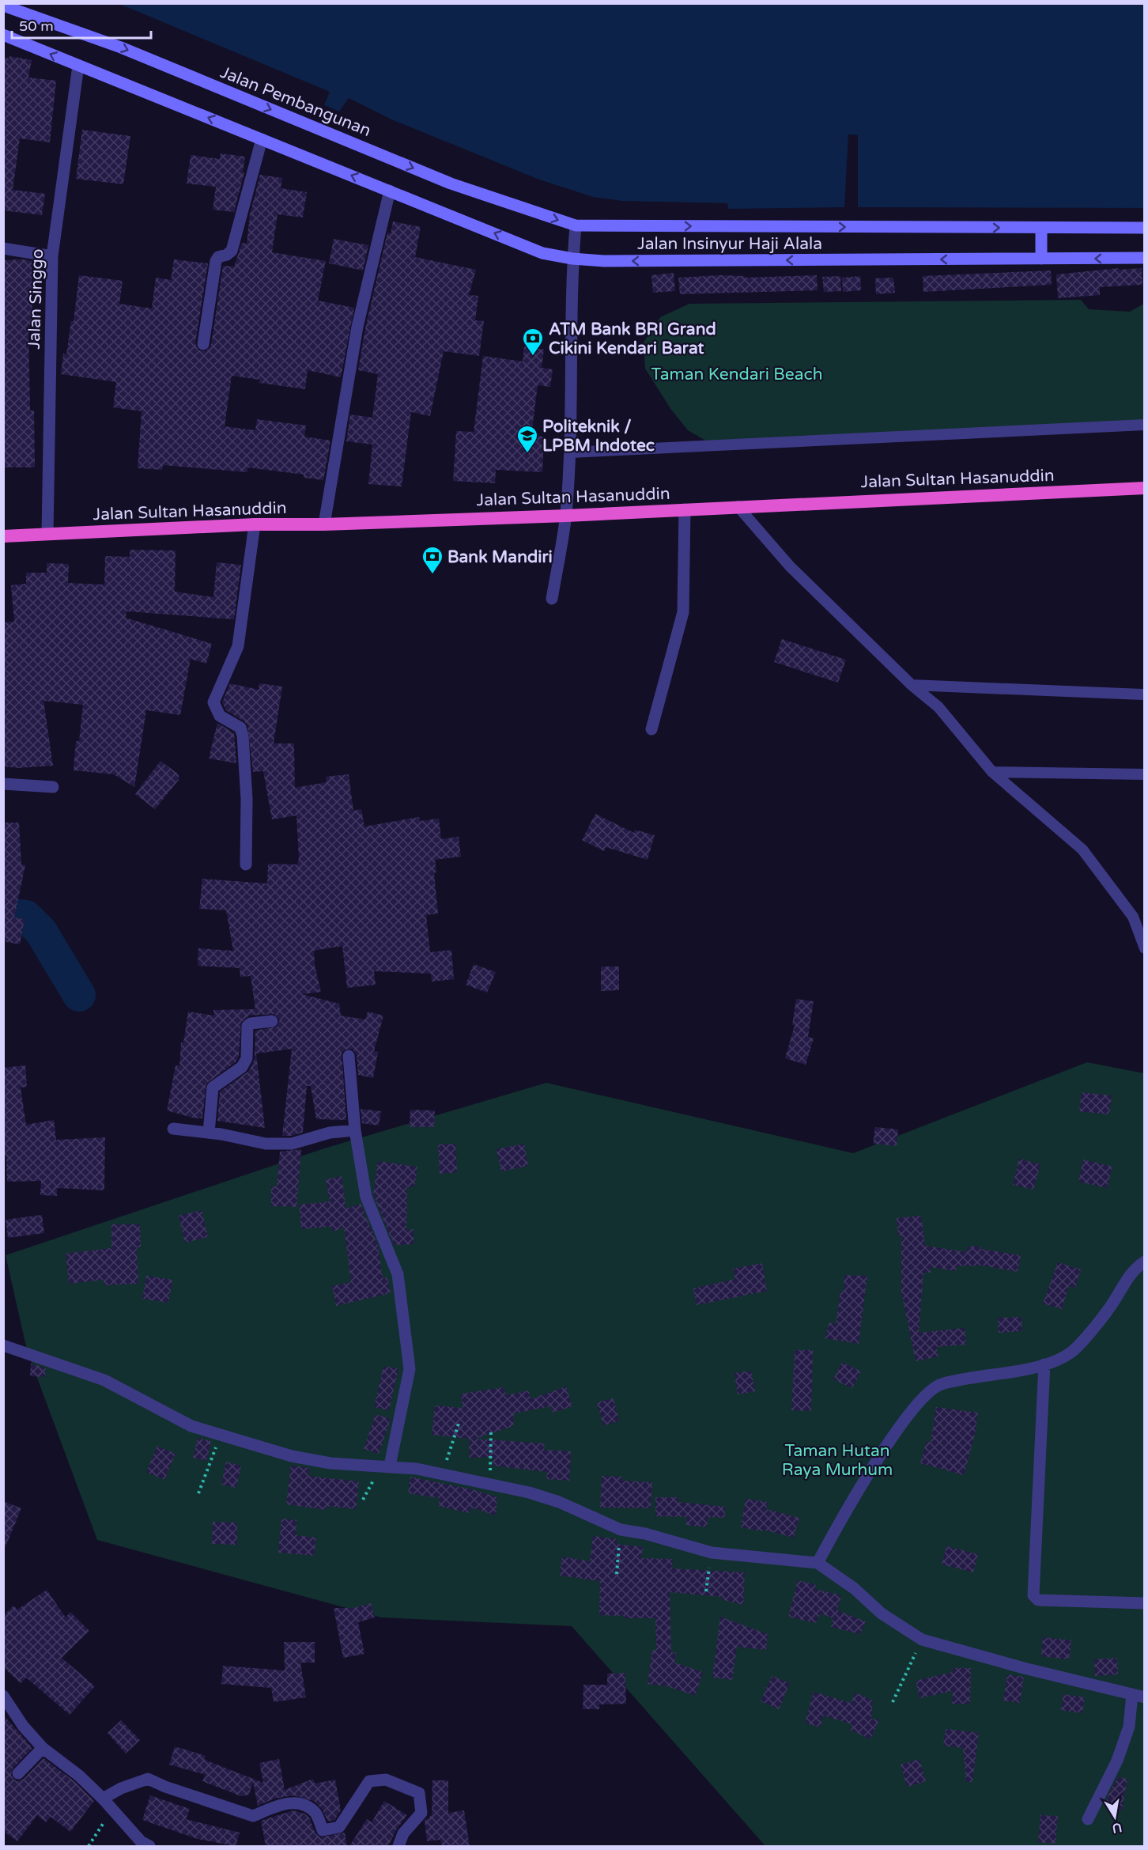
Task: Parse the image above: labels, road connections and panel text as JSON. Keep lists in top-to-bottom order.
{
  "streets": {
    "highway": ["Jalan Sultan Hasanuddin"],
    "main road": ["Jalan Pembangunan", "Jalan Insinyur Haji Alala"],
    "street": ["Jalan Singgo"]
  },
  "crossings": [
    ["Jalan Pembangunan", "Jalan Insinyur Haji Alala"],
    ["Jalan Singgo", "Jalan Sultan Hasanuddin"]
  ],
  "parks": ["Taman Kendari Beach", "Taman Hutan Raya Murhum"],
  "places": {
    "bank": ["ATM Bank BRI Grand Cikini Kendari Barat", "Bank Mandiri"],
    "school or university": ["Politeknik / LPBM Indotec"]
  },
  "scale_bar": "50 m",
  "north": "bottom"
}
